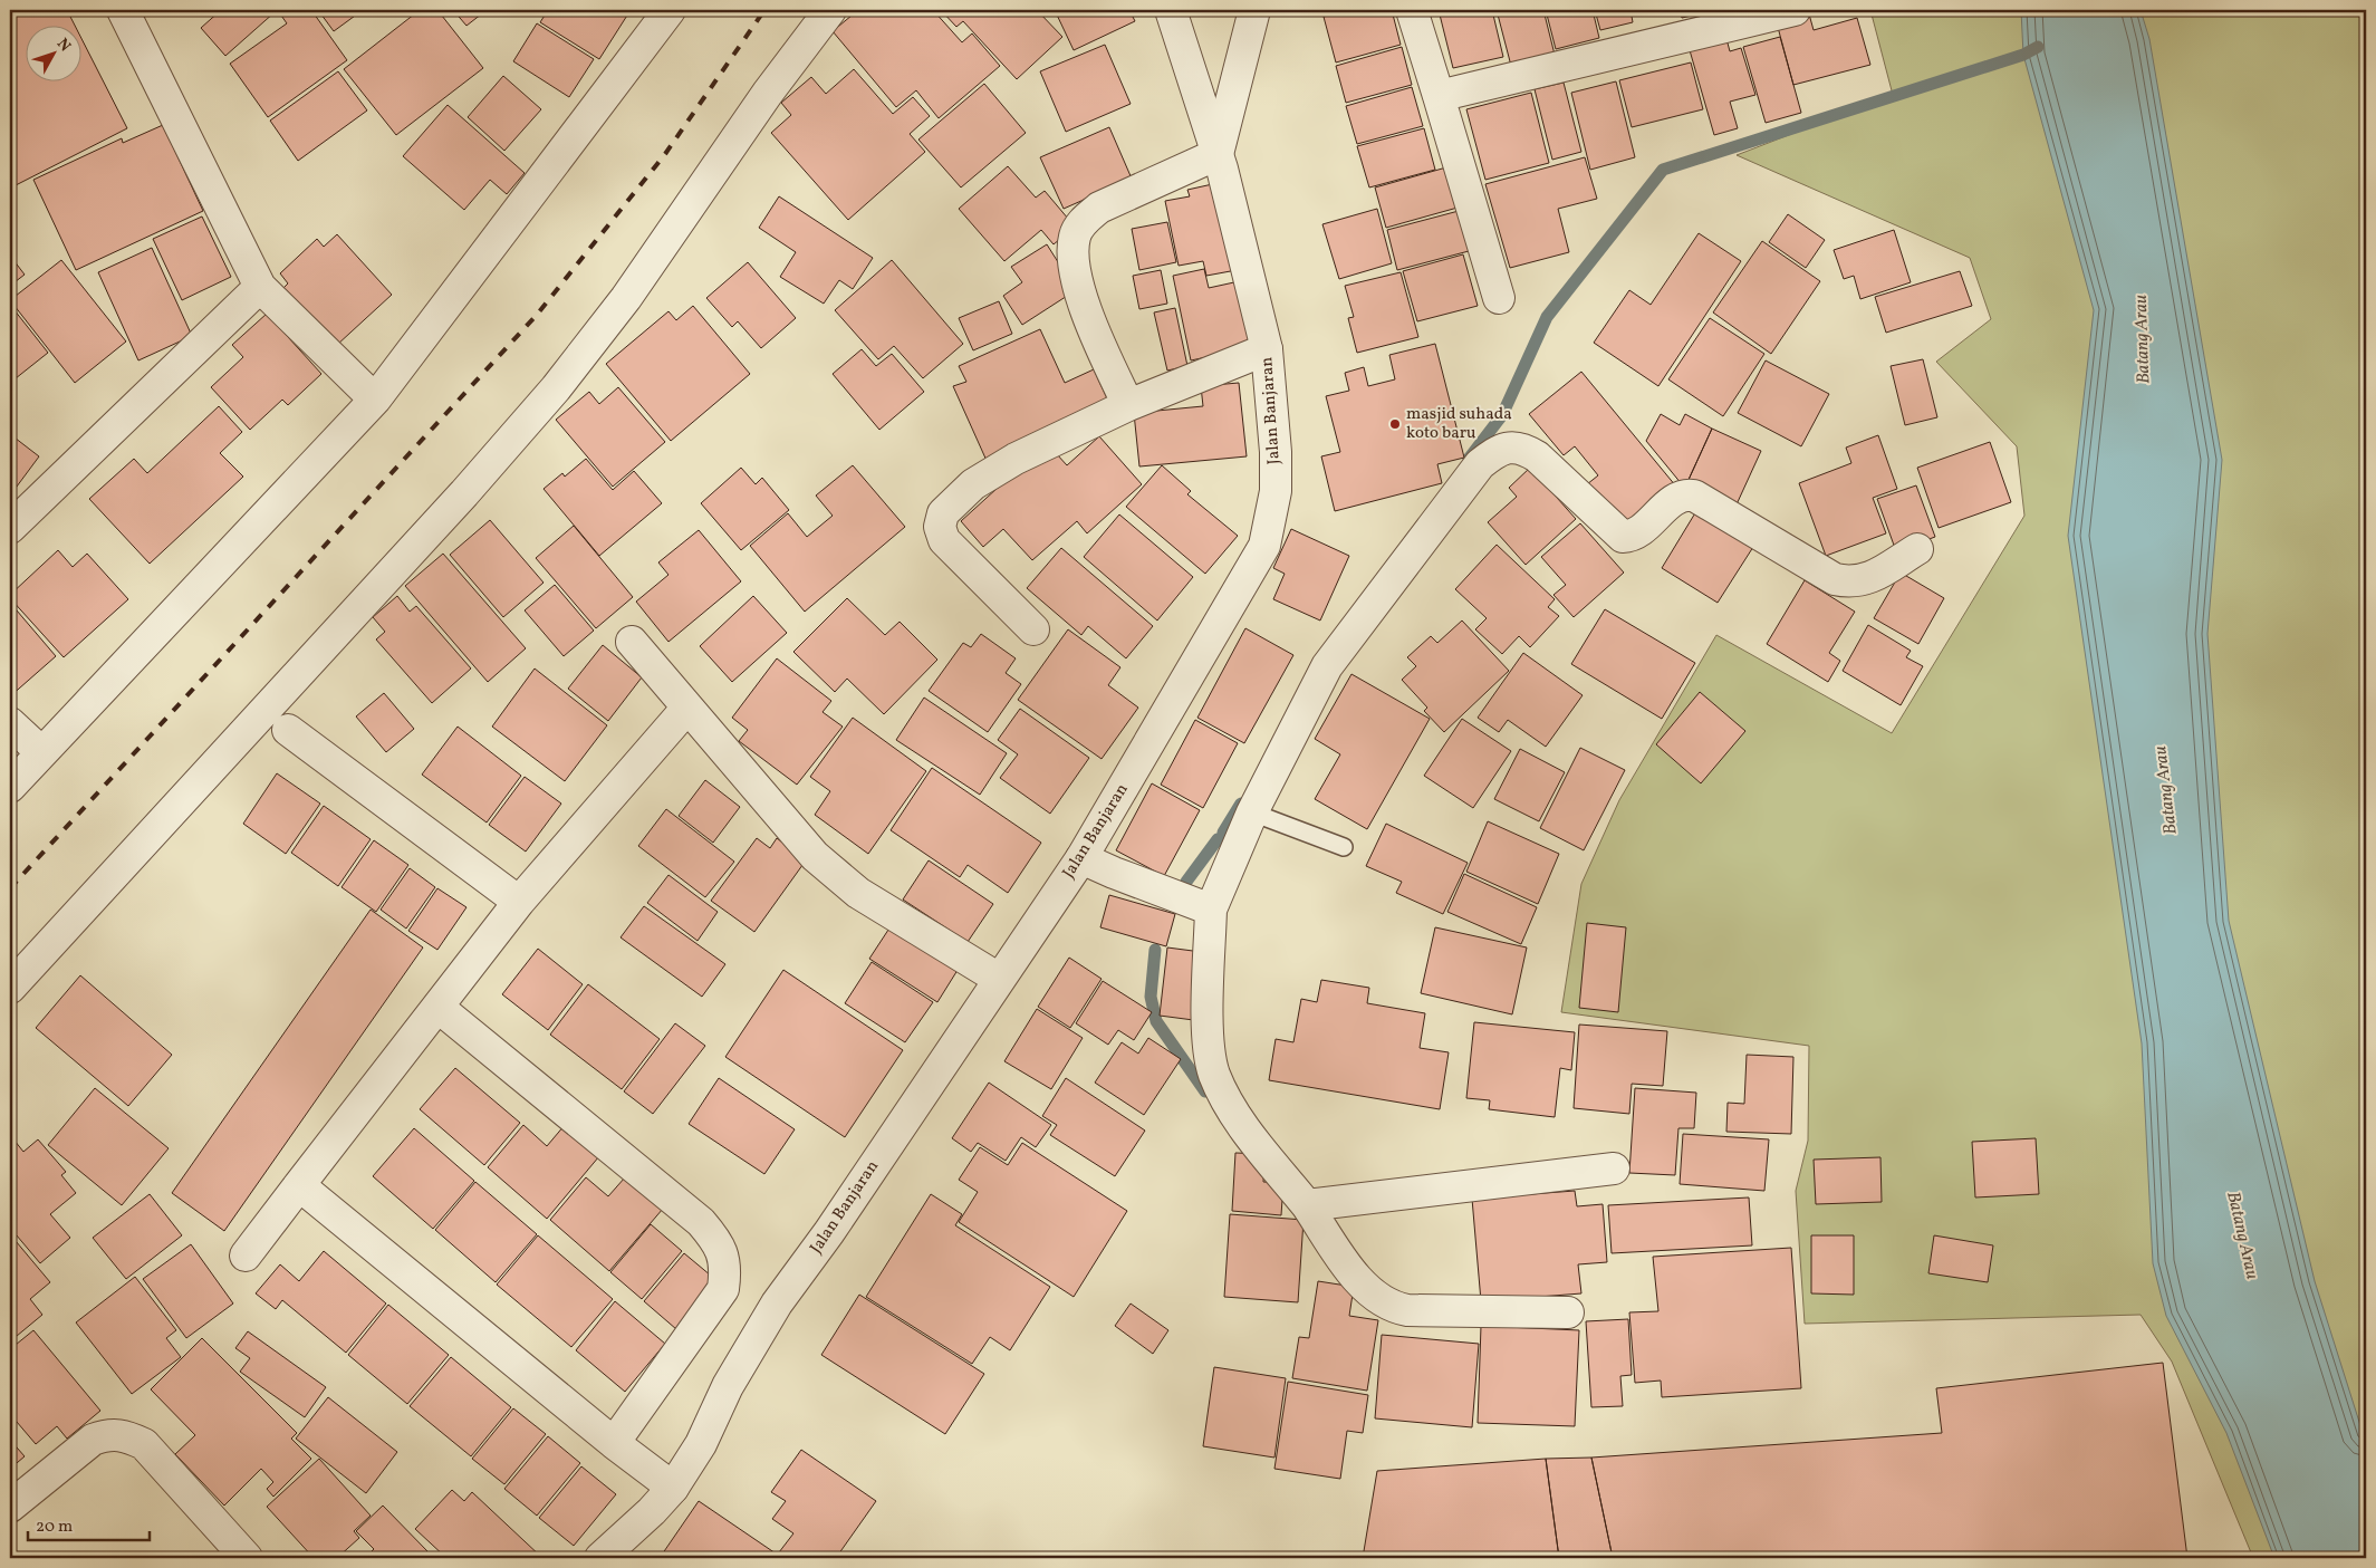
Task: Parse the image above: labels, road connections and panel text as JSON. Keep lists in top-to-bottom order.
{
  "streets": {
    "street": ["Jalan Banjaran"]
  },
  "water": ["Batang Arau"],
  "places": ["masjid suhada koto baru"],
  "scale_bar": "20 m",
  "north": "top right"
}
